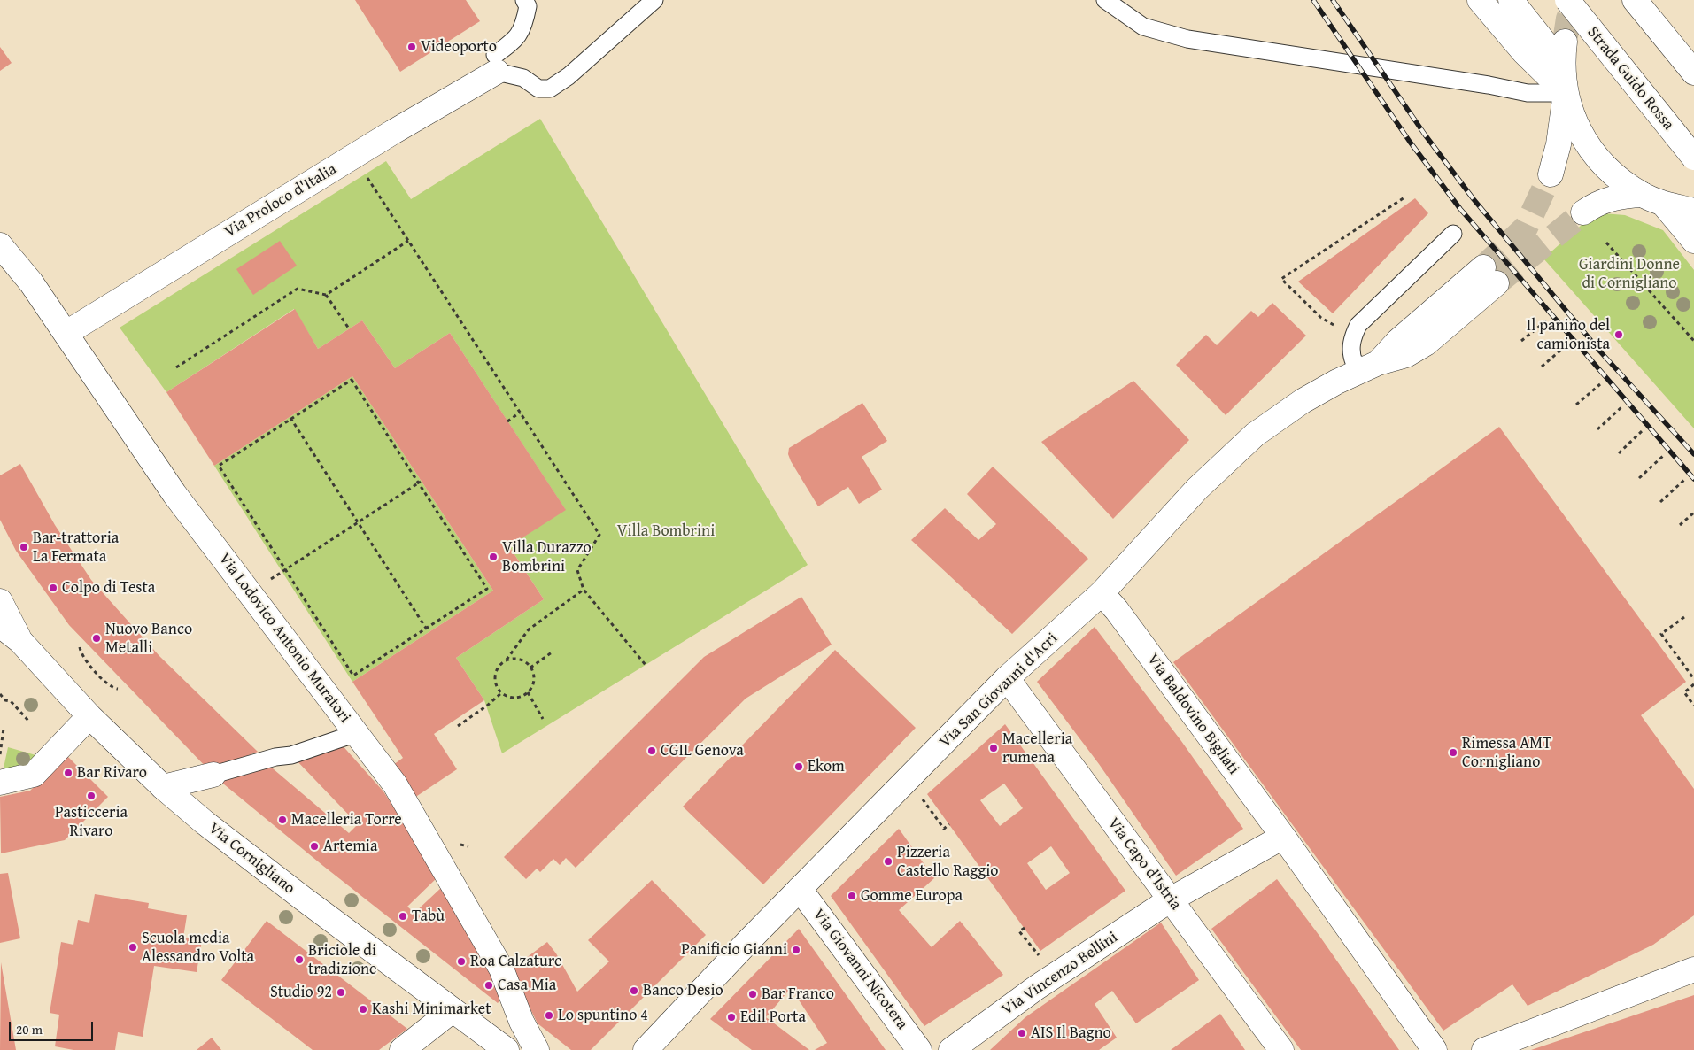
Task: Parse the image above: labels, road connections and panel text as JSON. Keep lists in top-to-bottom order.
{
  "streets": {
    "main road": [
      "Strada Guido Rossa",
      "Via Proloco d'Italia",
      "Via Lodovico Antonio Muratori",
      "Via San Giovanni d'Acri",
      "Via Baldovino Bigliati",
      "Via Cornigliano",
      "Via Capo d'Istria",
      "Via Giovanni Nicotera",
      "Via Vincenzo Bellini"
    ]
  },
  "crossings": [
    ["Via Proloco d'Italia", "Via Lodovico Antonio Muratori"],
    ["Via San Giovanni d'Acri", "Via Baldovino Bigliati"],
    ["Via San Giovanni d'Acri", "Via Capo d'Istria"],
    ["Via San Giovanni d'Acri", "Via Giovanni Nicotera"],
    ["Via Capo d'Istria", "Via Vincenzo Bellini"]
  ],
  "parks": ["Giardini Donne di Cornigliano", "Villa Bombrini"],
  "places": [
    "Videoporto",
    "Il panino del camionista",
    "Bar-trattoria La Fermata",
    "Villa Durazzo Bombrini",
    "Colpo di Testa",
    "Nuovo Banco Metalli",
    "Macelleria rumena",
    "CGIL Genova",
    "Rimessa AMT Cornigliano",
    "Ekom",
    "Bar Rivaro",
    "Pasticceria Rivaro",
    "Macelleria Torre",
    "Artemia",
    "Pizzeria Castello Raggio",
    "Gomme Europa",
    "Tabù",
    "Scuola media Alessandro Volta",
    "Panificio Gianni",
    "Briciole di tradizione",
    "Roa Calzature",
    "Casa Mia",
    "Banco Desio",
    "Studio 92",
    "Bar Franco",
    "Kashi Minimarket",
    "Lo spuntino 4",
    "Edil Porta",
    "AIS Il Bagno"
  ],
  "scale_bar": "20 m"
}
